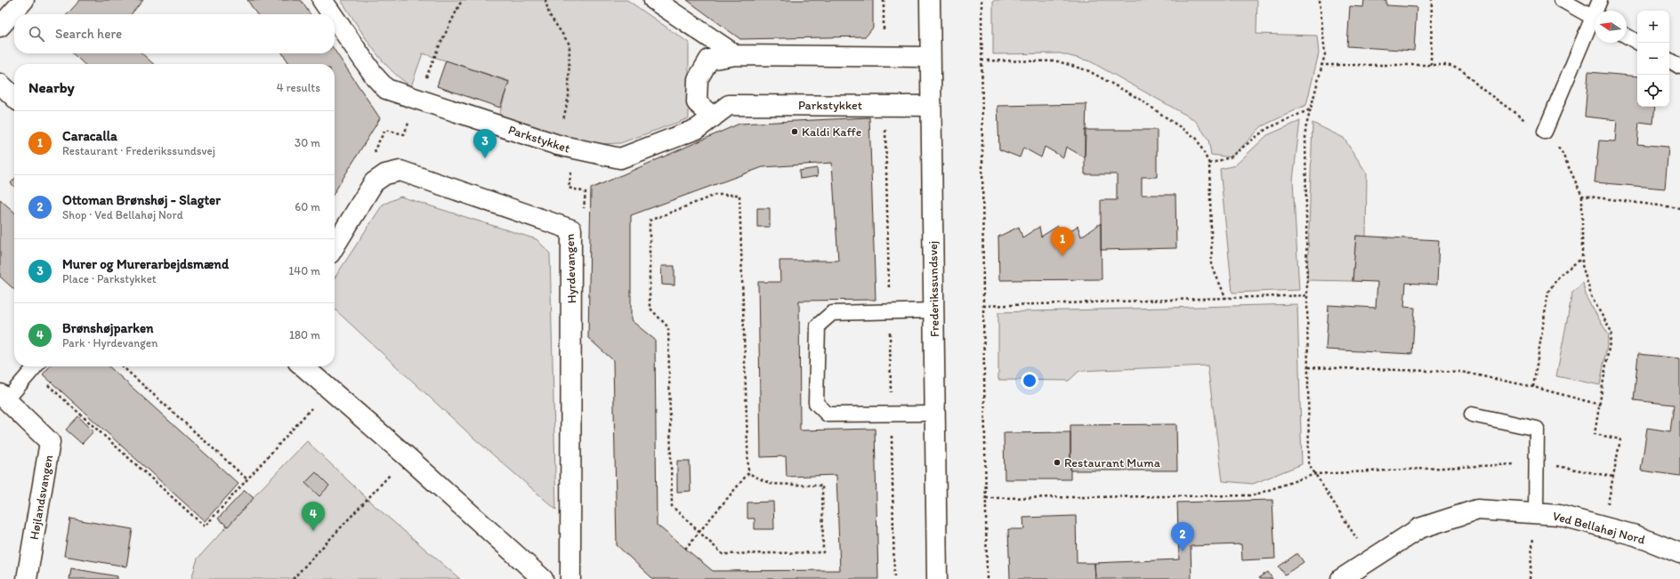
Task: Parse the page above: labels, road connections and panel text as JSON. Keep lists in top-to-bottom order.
{
  "streets": {
    "street": [
      "Parkstykket",
      "Hyrdevangen",
      "Frederikssundsvej",
      "Højlandsvangen",
      "Ved Bellahøj Nord"
    ]
  },
  "crossings": [
    ["Parkstykket", "Frederikssundsvej"]
  ],
  "places": ["Kaldi Kaffe", "Restaurant Muma"],
  "north": "left",
  "page": {
    "map_buttons": ["+", "−"],
    "search": "Search here",
    "heading": ["Nearby", "4 results"],
    "list": [
      {
        "mark": "1",
        "name": "Caracalla",
        "note": "Restaurant · Frederikssundsvej",
        "value": "30 m"
      },
      {
        "mark": "2",
        "name": "Ottoman Brønshøj - Slagter",
        "note": "Shop · Ved Bellahøj Nord",
        "value": "60 m"
      },
      {
        "mark": "3",
        "name": "Murer og Murerarbejdsmænd",
        "note": "Place · Parkstykket",
        "value": "140 m"
      },
      {
        "mark": "4",
        "name": "Brønshøjparken",
        "note": "Park · Hyrdevangen",
        "value": "180 m"
      }
    ],
    "pins": [
      "3",
      "1",
      "4",
      "2"
    ]
  }
}
